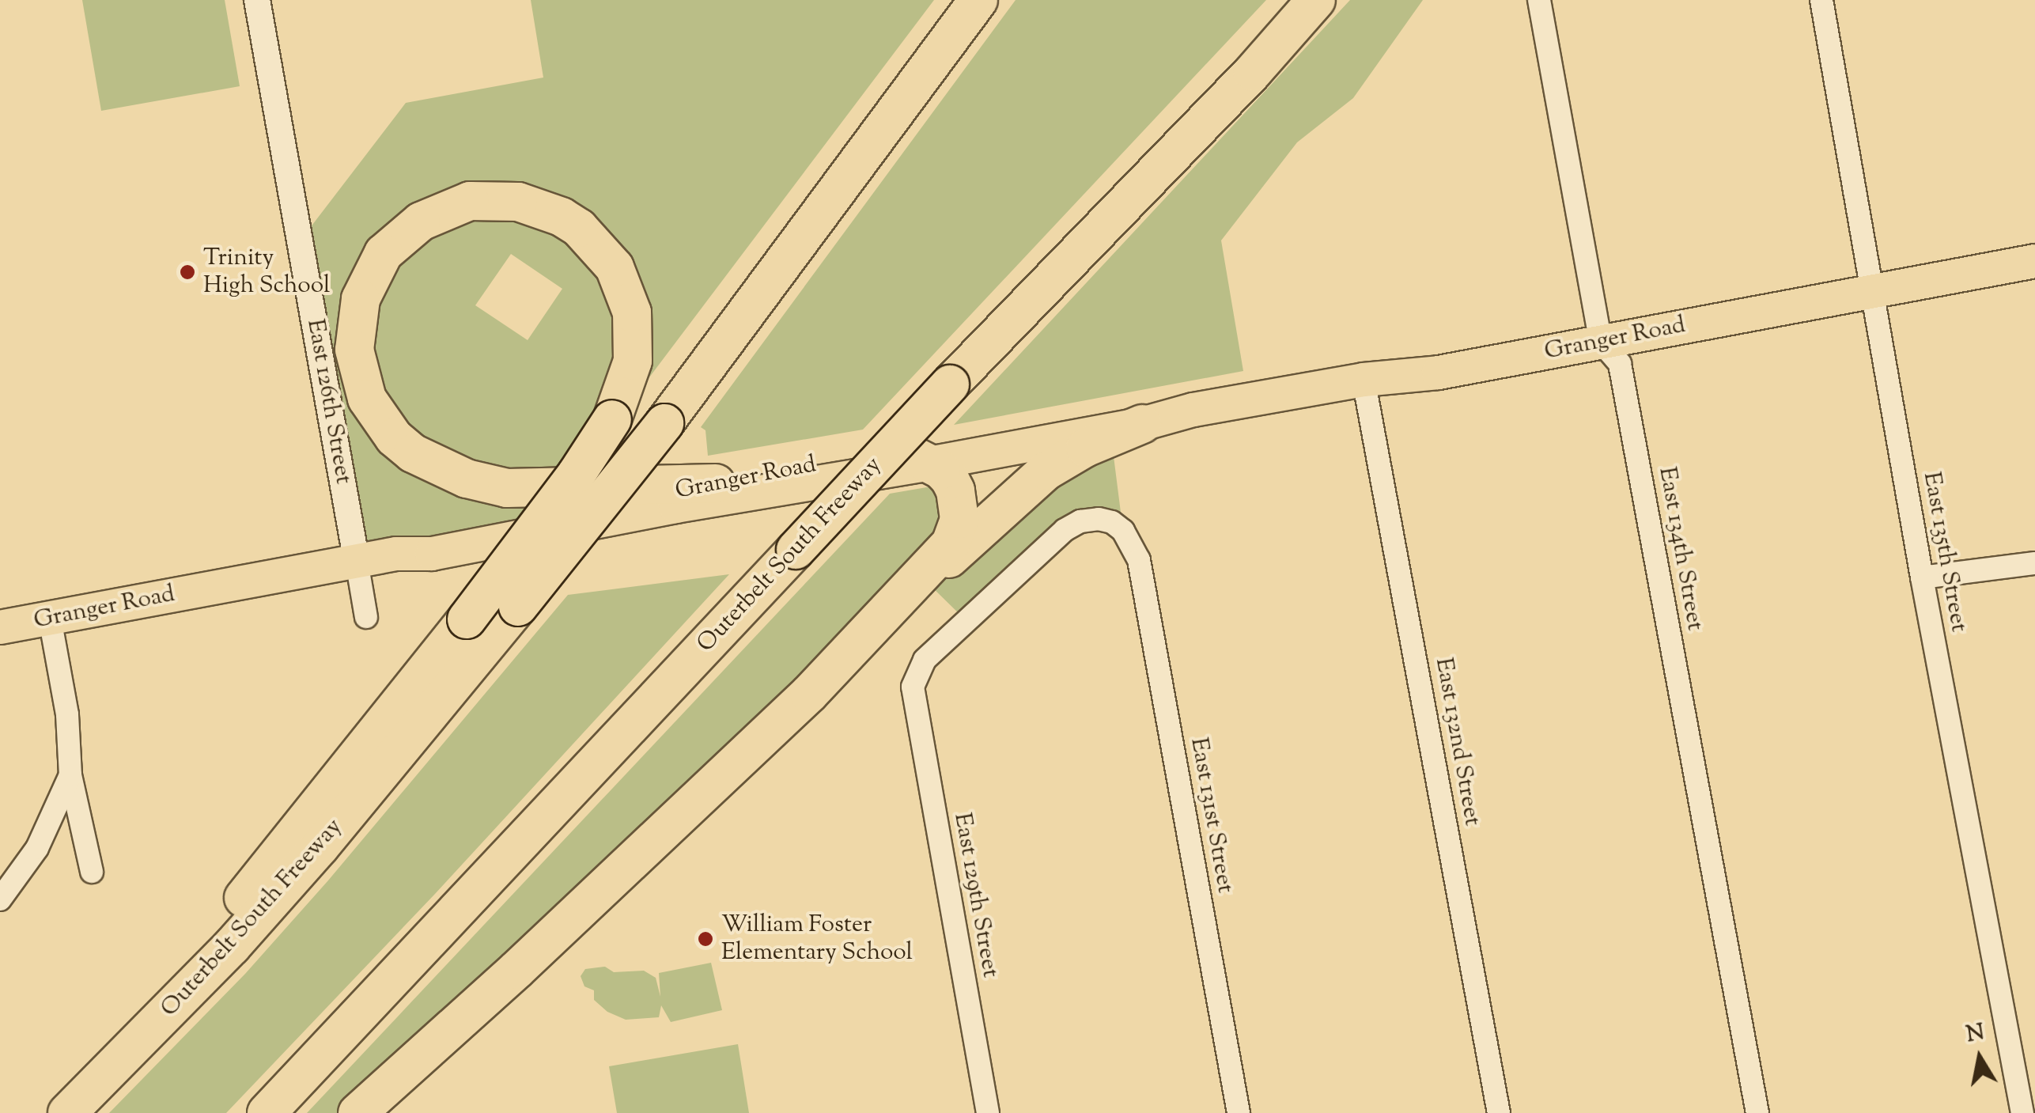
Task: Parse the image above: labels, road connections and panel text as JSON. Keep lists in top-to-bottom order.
{
  "streets": {
    "highway": ["Outerbelt South Freeway"],
    "main road": ["Granger Road"],
    "street": [
      "East 126th Street",
      "East 134th Street",
      "East 135th Street",
      "East 132nd Street",
      "East 131st Street",
      "East 129th Street"
    ]
  },
  "crossings": [
    ["Granger Road", "East 126th Street"],
    ["Granger Road", "East 134th Street"],
    ["Granger Road", "East 135th Street"],
    ["Granger Road", "East 132nd Street"],
    ["East 131st Street", "East 129th Street"]
  ],
  "places": ["Trinity High School", "William Foster Elementary School"],
  "north": "top"
}
